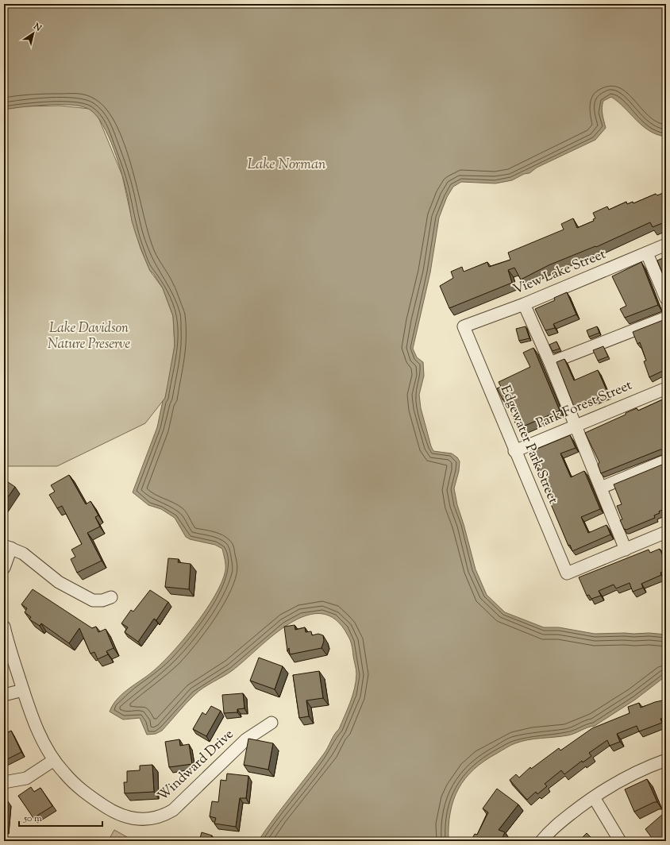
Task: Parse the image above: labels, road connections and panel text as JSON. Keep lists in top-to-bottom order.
{
  "streets": {
    "street": [
      "View Lake Street",
      "Park Forest Street",
      "Edgewater Park Street",
      "Windward Drive"
    ]
  },
  "crossings": [
    ["View Lake Street", "Edgewater Park Street"],
    ["Park Forest Street", "Edgewater Park Street"]
  ],
  "water": ["Lake Norman"],
  "parks": ["Lake Davidson Nature Preserve"],
  "scale_bar": "50 m",
  "north": "top right"
}
